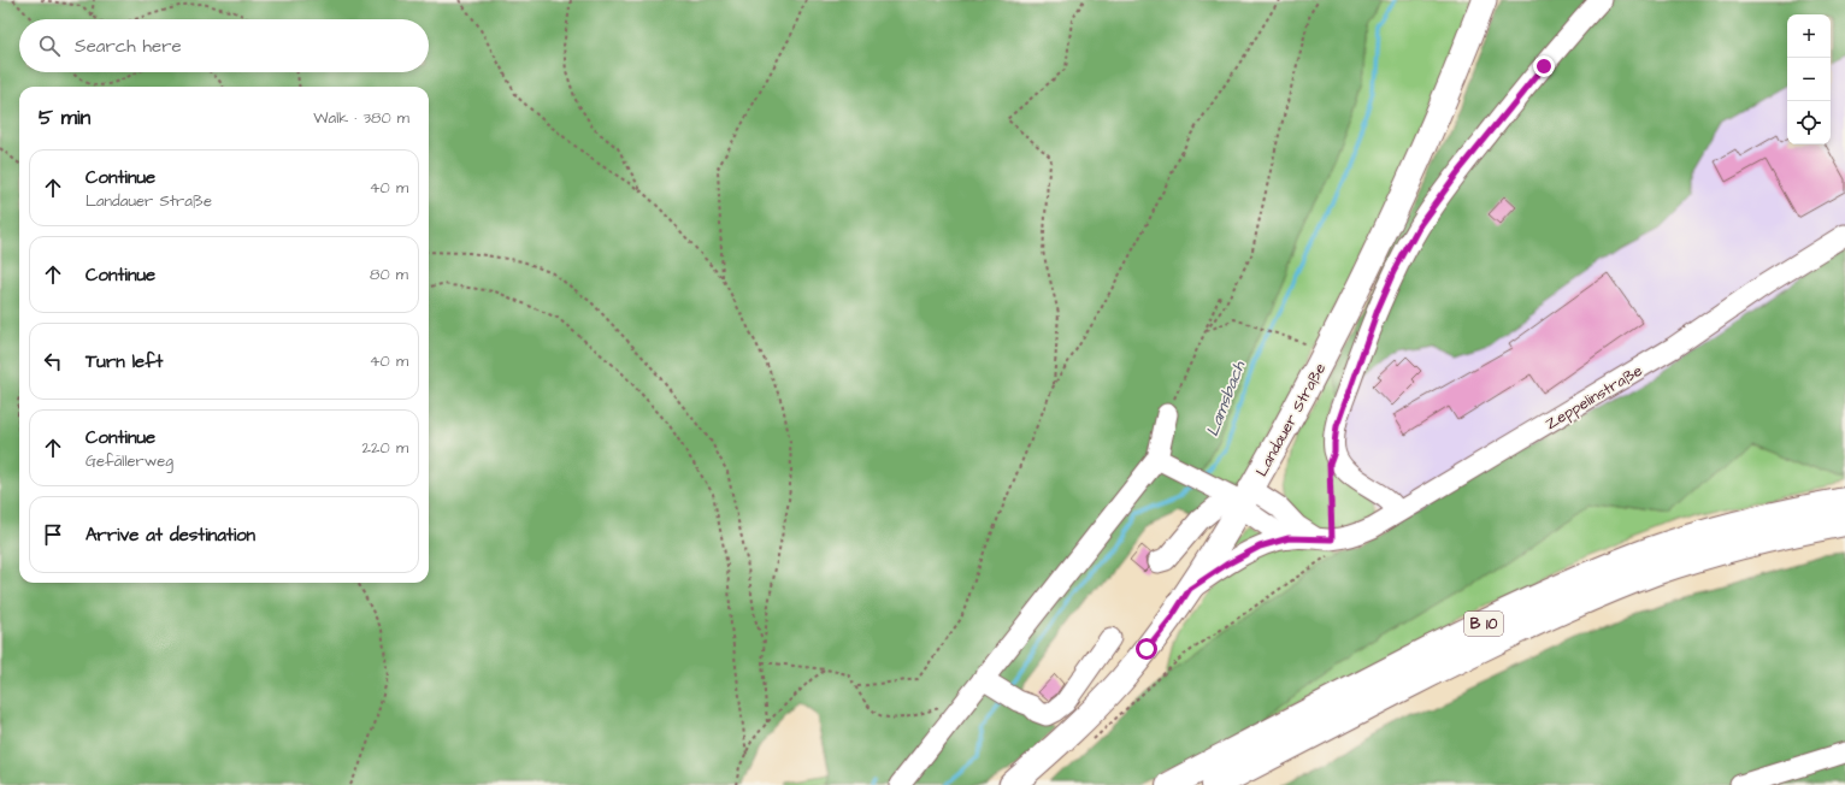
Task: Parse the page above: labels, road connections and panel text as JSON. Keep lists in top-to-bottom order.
{
  "streets": {
    "highway": ["B 10"],
    "main road": ["Landauer Straße"],
    "street": ["Zeppelinstraße"]
  },
  "crossings": [
    ["Zeppelinstraße", "Landauer Straße"]
  ],
  "water": ["Lamsbach"],
  "page": {
    "map_buttons": ["+", "−"],
    "search": "Search here",
    "heading": ["5 min", "Walk · 380 m"],
    "list": [
      ["Continue", "Landauer Straße", "40 m"],
      ["Continue", "80 m"],
      ["Turn left", "40 m"],
      ["Continue", "Gefällerweg", "220 m"],
      "Arrive at destination"
    ]
  }
}
